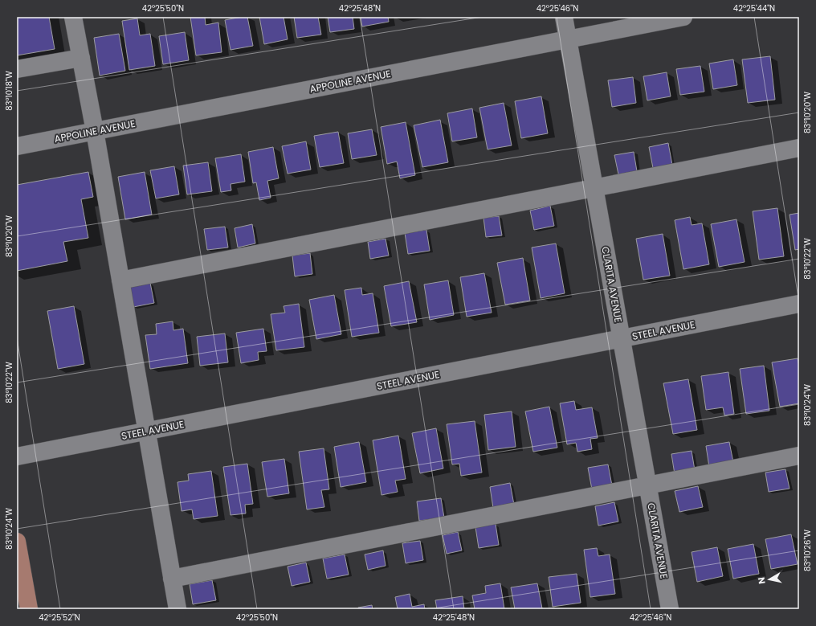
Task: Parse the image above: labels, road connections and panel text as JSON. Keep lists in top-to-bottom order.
{
  "streets": {
    "street": ["APPOLINE AVENUE", "CLARITA AVENUE", "STEEL AVENUE"]
  },
  "crossings": [
    ["APPOLINE AVENUE", "CLARITA AVENUE"],
    ["CLARITA AVENUE", "STEEL AVENUE"]
  ],
  "north": "left",
  "coordinates": [
    "42°25'50\"N",
    "42°25'48\"N",
    "42°25'46\"N",
    "42°25'44\"N",
    "83°10'18\"W",
    "83°10'20\"W",
    "83°10'22\"W",
    "83°10'24\"W",
    "83°10'26\"W",
    "42°25'52\"N"
  ]
}
